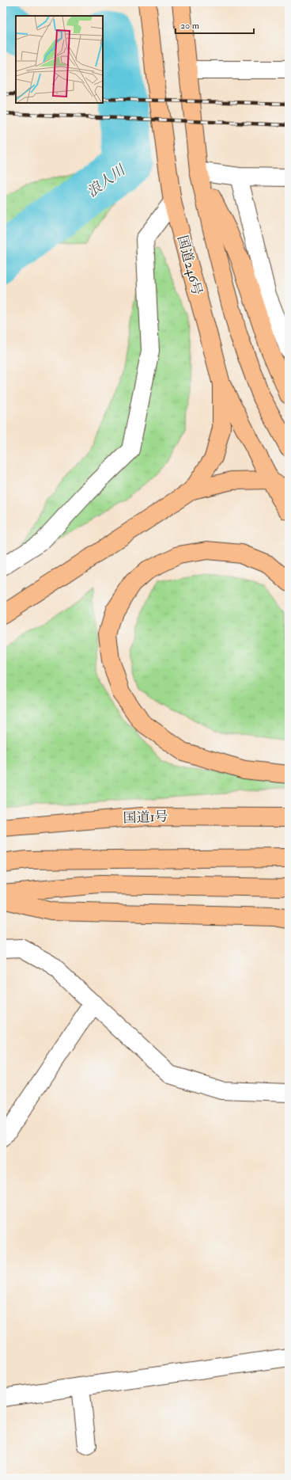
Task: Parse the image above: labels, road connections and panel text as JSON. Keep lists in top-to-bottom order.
{
  "streets": {
    "highway": ["国道246号", "国道1号"]
  },
  "water": ["浪人川"],
  "scale_bar": "20 m"
}
